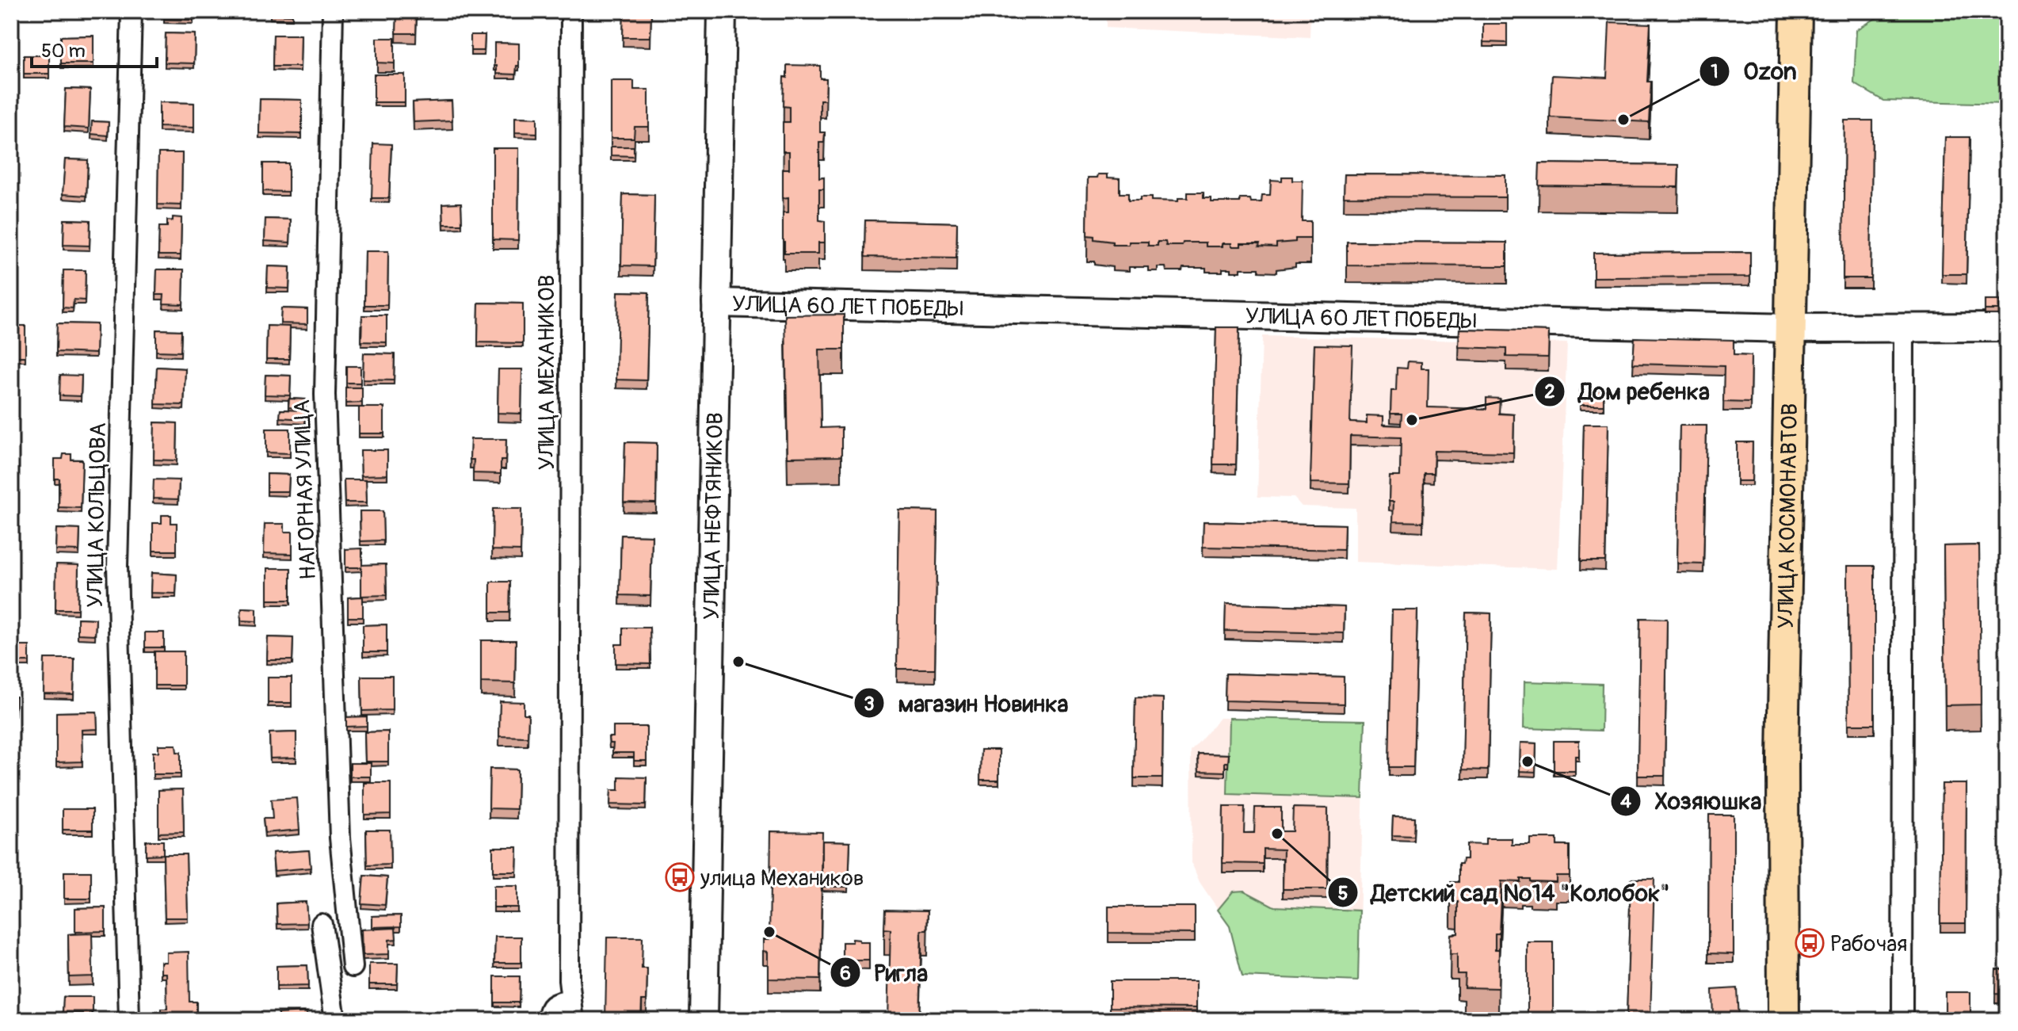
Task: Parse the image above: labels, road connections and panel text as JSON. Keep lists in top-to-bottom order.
{
  "streets": {
    "main road": ["УЛИЦА КОСМОНАВТОВ"],
    "street": [
      "УЛИЦА 60 ЛЕТ ПОБЕДЫ",
      "УЛИЦА МЕХАНИКОВ",
      "НАГОРНАЯ УЛИЦА",
      "УЛИЦА КОЛЬЦОВА",
      "УЛИЦА НЕФТЯНИКОВ"
    ]
  },
  "crossings": [
    ["УЛИЦА 60 ЛЕТ ПОБЕДЫ", "УЛИЦА КОСМОНАВТОВ"],
    ["УЛИЦА 60 ЛЕТ ПОБЕДЫ", "УЛИЦА НЕФТЯНИКОВ"]
  ],
  "places": {
    "other": [
      "Ozon",
      "Дом ребенка",
      "магазин Новинка",
      "Хозяюшка",
      "Детский сад №14 \"Колобок\"",
      "Ригла"
    ],
    "bus stop": ["улица Механиков", "Рабочая"]
  },
  "scale_bar": "50 m"
}
